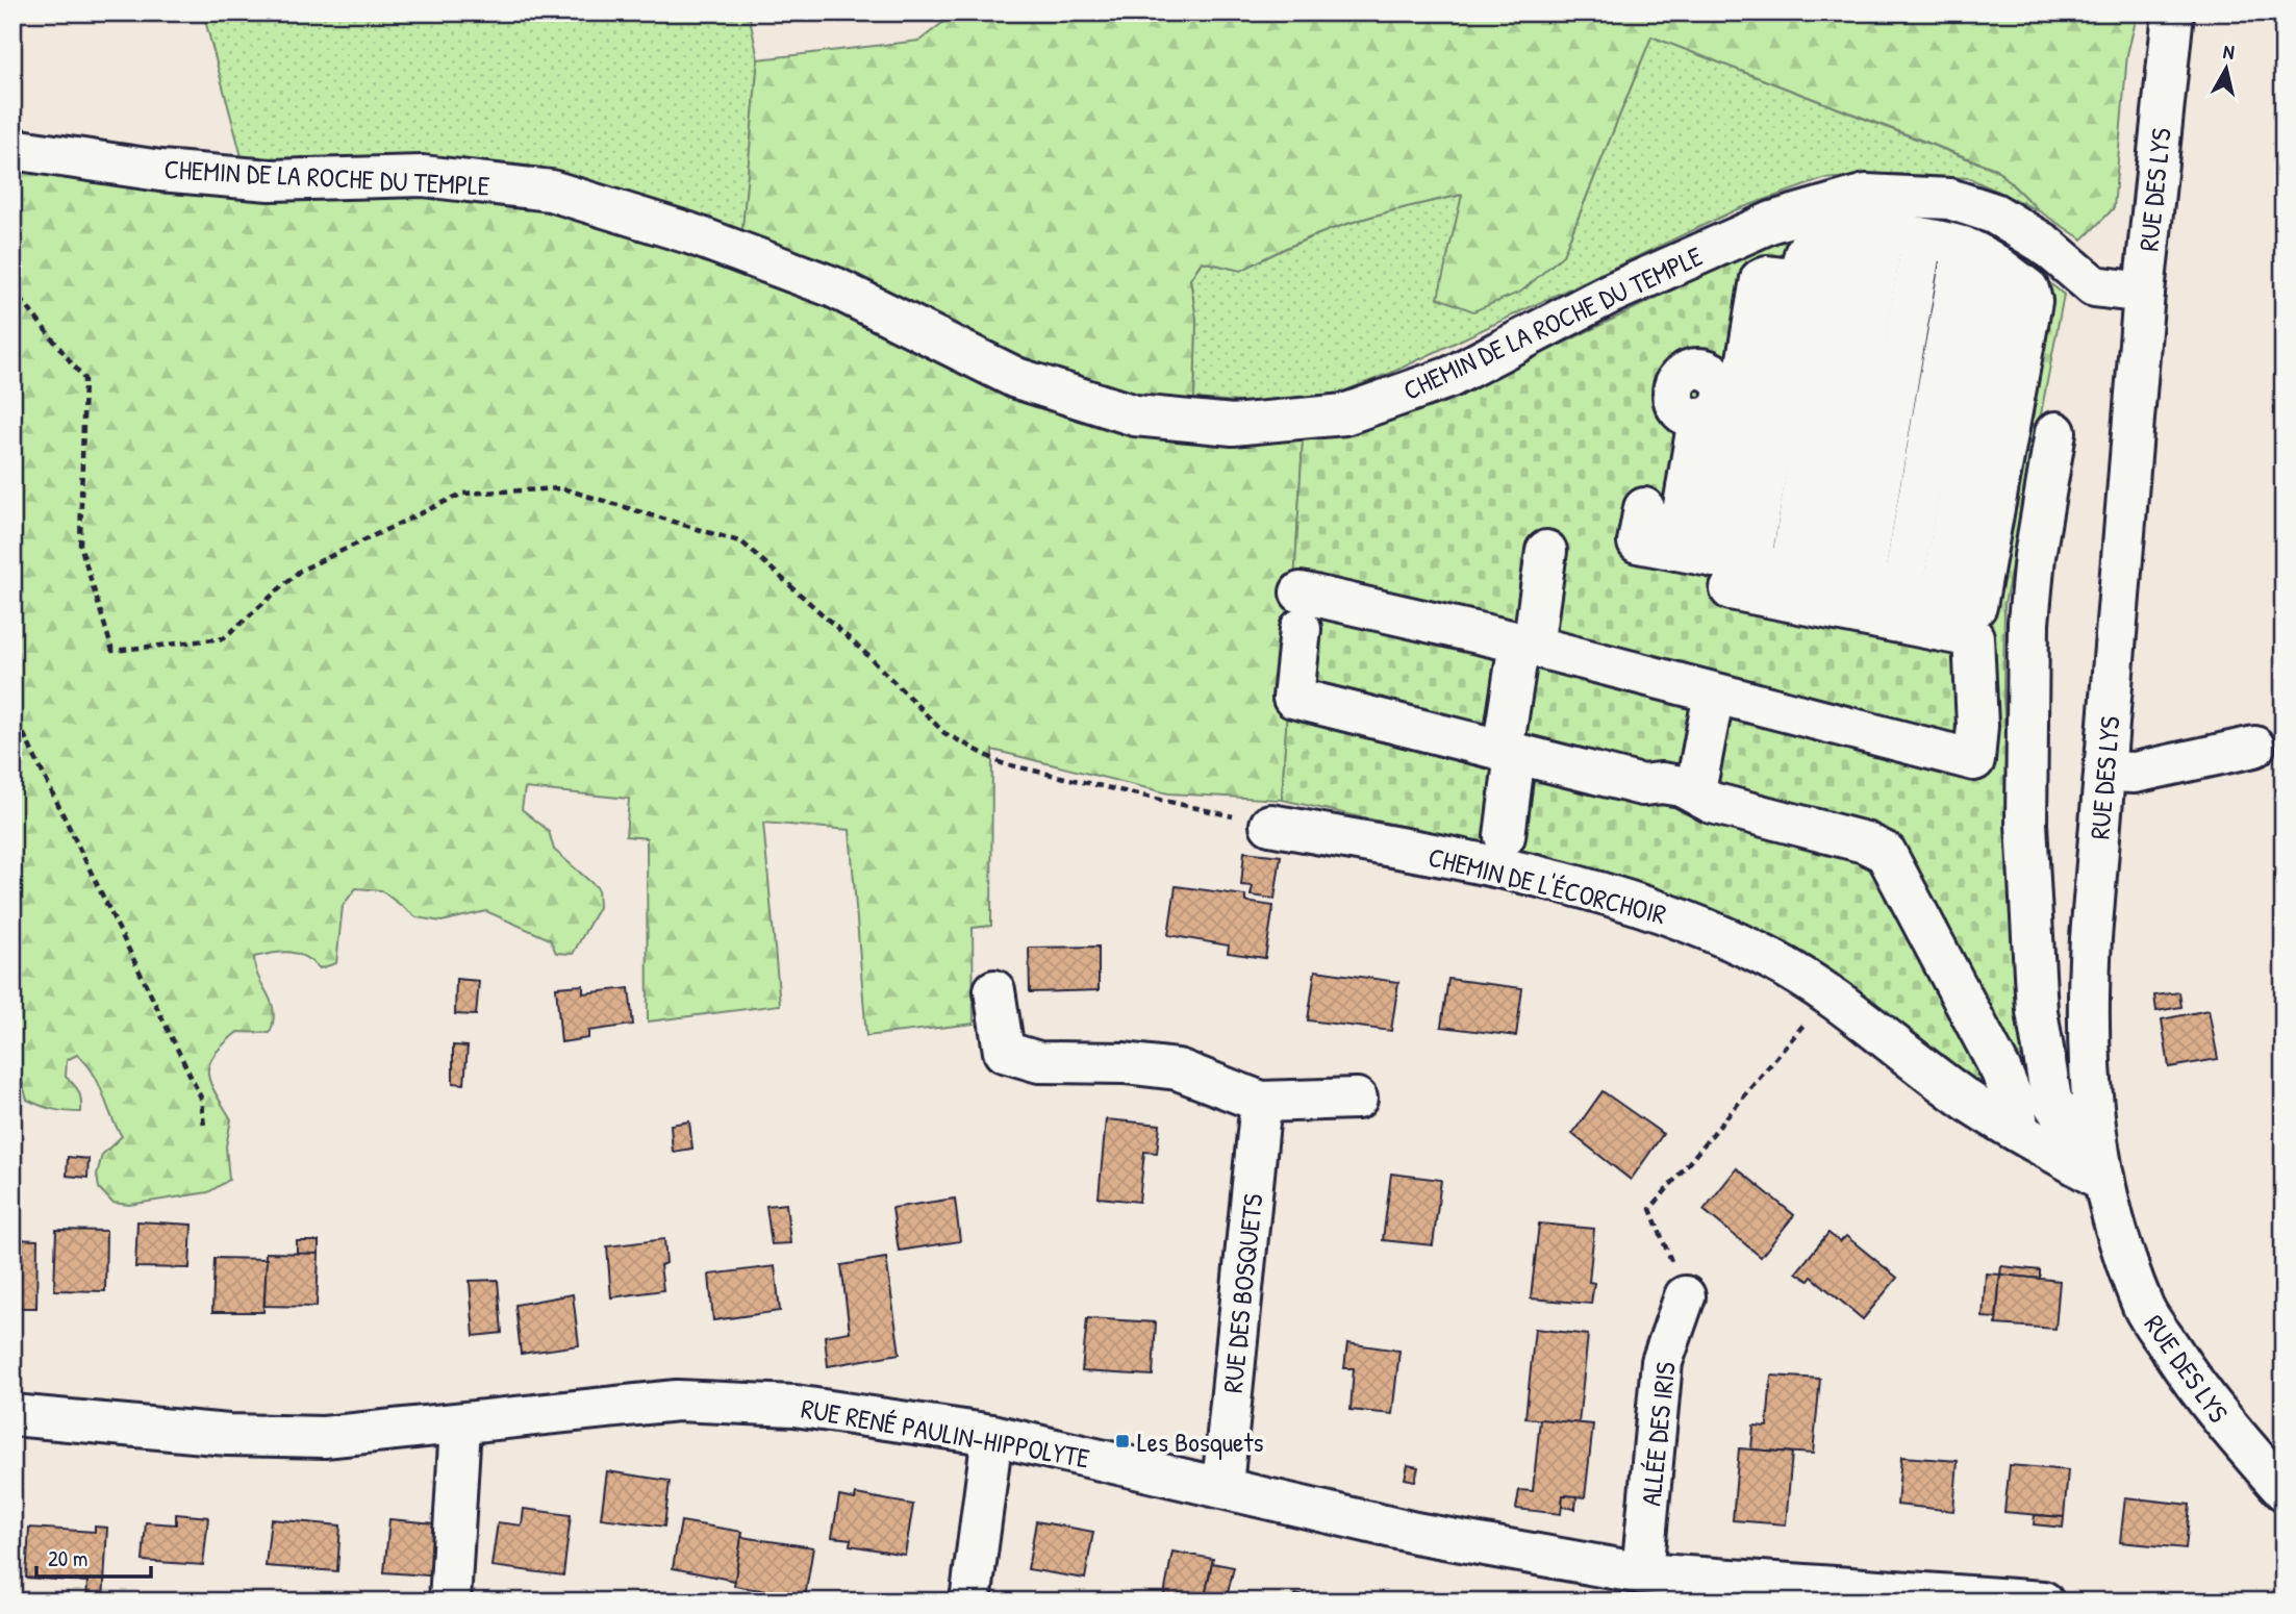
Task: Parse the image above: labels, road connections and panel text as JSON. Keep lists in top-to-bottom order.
{
  "streets": {
    "street": [
      "CHEMIN DE LA ROCHE DU TEMPLE",
      "RUE DES LYS",
      "CHEMIN DE L'ÉCORCHOIR",
      "RUE DES BOSQUETS",
      "RUE RENÉ PAULIN-HIPPOLYTE",
      "ALLÉE DES IRIS"
    ]
  },
  "crossings": [
    ["CHEMIN DE LA ROCHE DU TEMPLE", "RUE DES LYS"],
    ["RUE DES LYS", "CHEMIN DE L'ÉCORCHOIR"],
    ["RUE DES BOSQUETS", "RUE RENÉ PAULIN-HIPPOLYTE"],
    ["RUE RENÉ PAULIN-HIPPOLYTE", "ALLÉE DES IRIS"]
  ],
  "places": {
    "transit": ["Les Bosquets"]
  },
  "scale_bar": "20 m",
  "north": "top"
}
